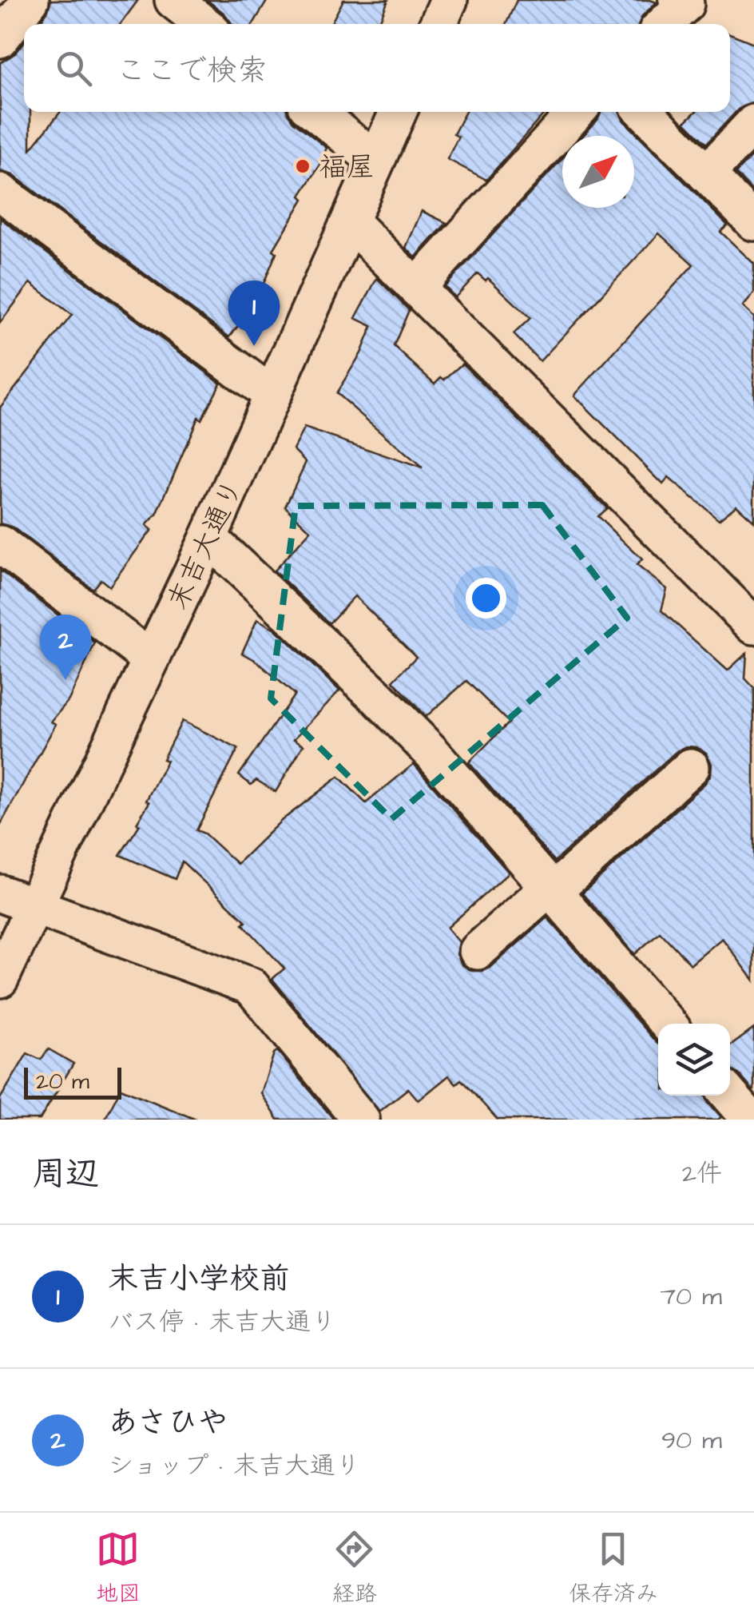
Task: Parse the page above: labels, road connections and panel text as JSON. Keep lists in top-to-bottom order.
{
  "streets": {
    "street": ["末吉大通り"]
  },
  "places": ["福屋"],
  "scale_bar": "20 m",
  "north": "top right",
  "page": {
    "search": "ここで検索",
    "pins": ["1", "2"],
    "scale": "20 m",
    "heading": ["周辺", "2件"],
    "list": [
      {
        "mark": "1",
        "name": "末吉小学校前",
        "note": "バス停 · 末吉大通り",
        "value": "70 m"
      },
      {
        "mark": "2",
        "name": "あさひや",
        "note": "ショップ · 末吉大通り",
        "value": "90 m"
      }
    ],
    "nav": ["地図", "経路", "保存済み"]
  }
}
